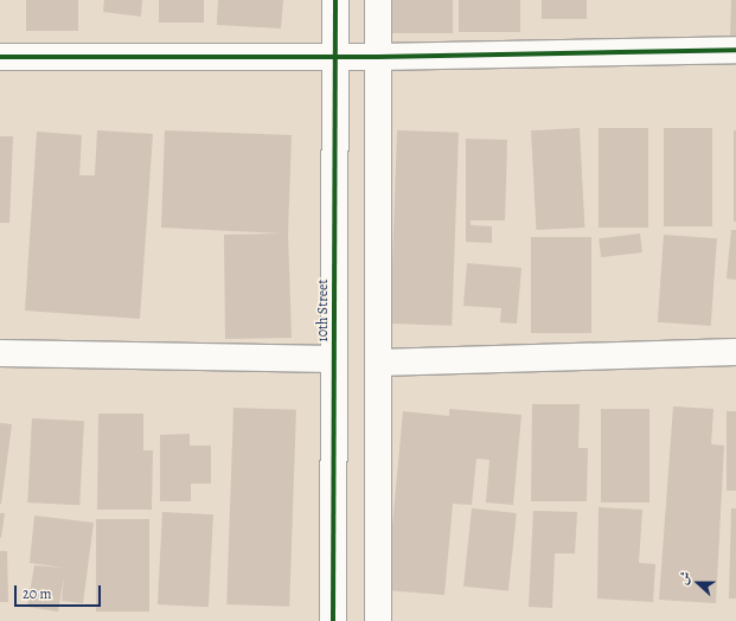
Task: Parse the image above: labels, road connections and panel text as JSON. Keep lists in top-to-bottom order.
{
  "streets": {
    "street": ["10th Street"]
  },
  "scale_bar": "20 m",
  "north": "left"
}
